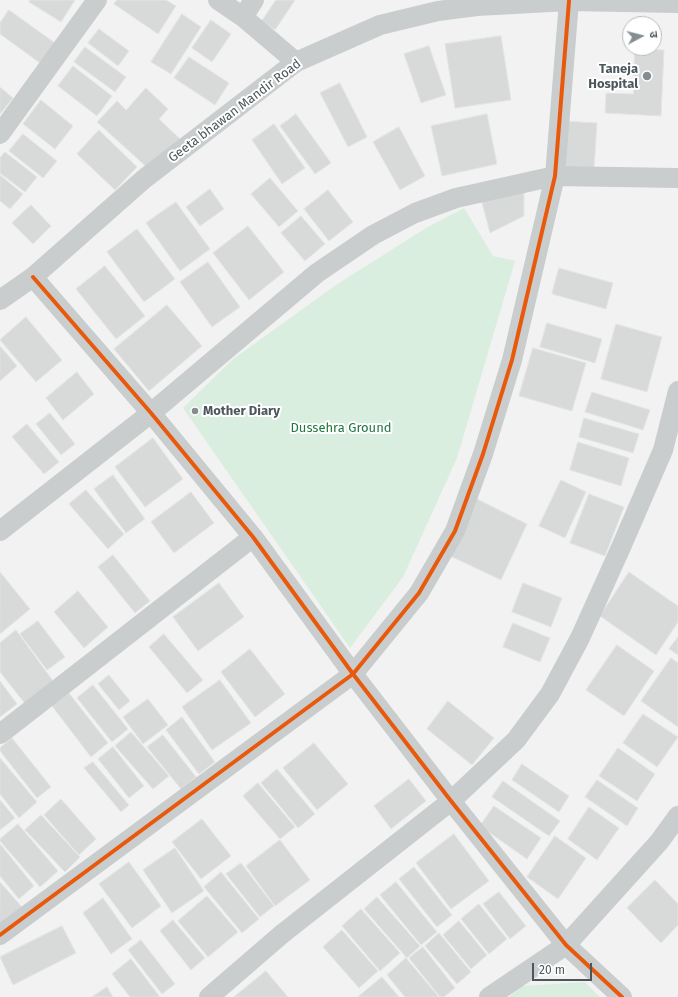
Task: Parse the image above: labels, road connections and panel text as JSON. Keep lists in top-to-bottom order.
{
  "streets": {
    "street": ["Geeta bhawan Mandir Road"]
  },
  "parks": ["Dussehra Ground"],
  "places": ["Taneja Hospital", "Mother Diary"],
  "scale_bar": "20 m",
  "north": "right"
}
